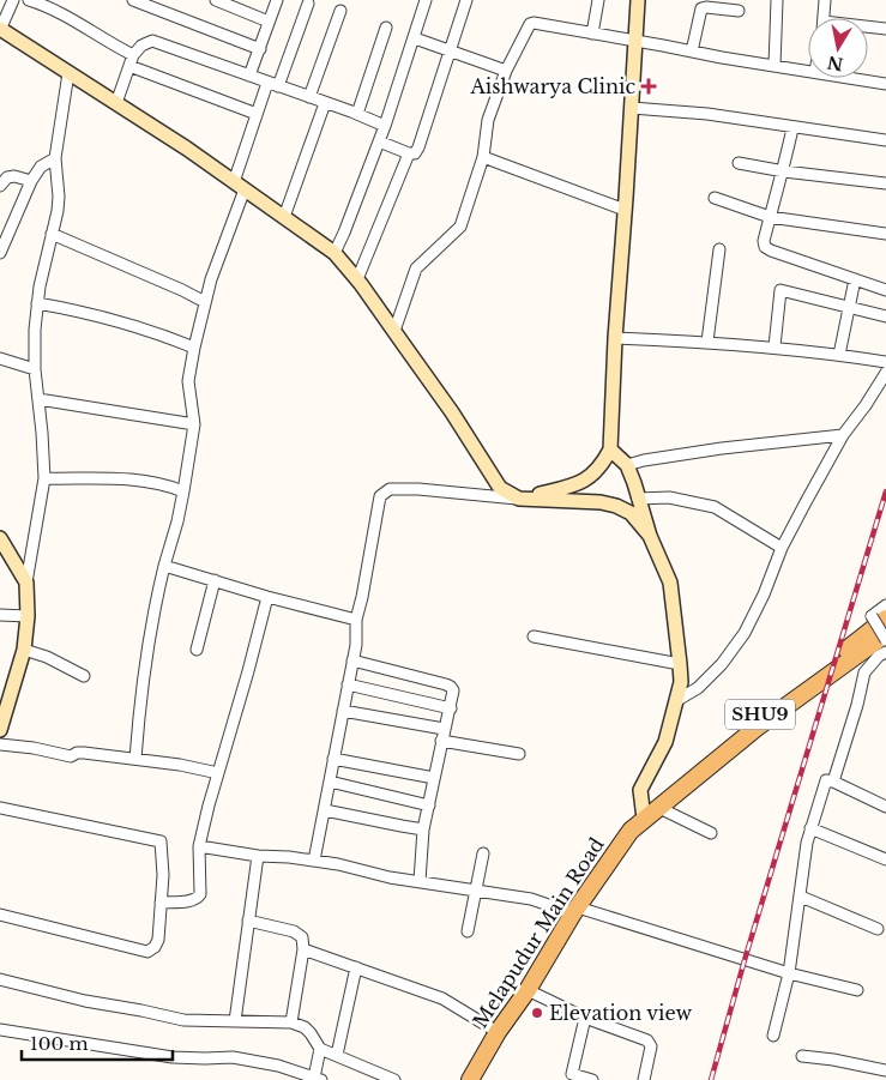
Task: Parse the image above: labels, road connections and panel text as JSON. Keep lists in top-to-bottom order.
{
  "streets": {
    "main road": ["SHU9", "Melapudur Main Road"]
  },
  "places": {
    "health": ["Aishwarya Clinic"],
    "other": ["Elevation view"]
  },
  "scale_bar": "100 m",
  "north": "bottom"
}
